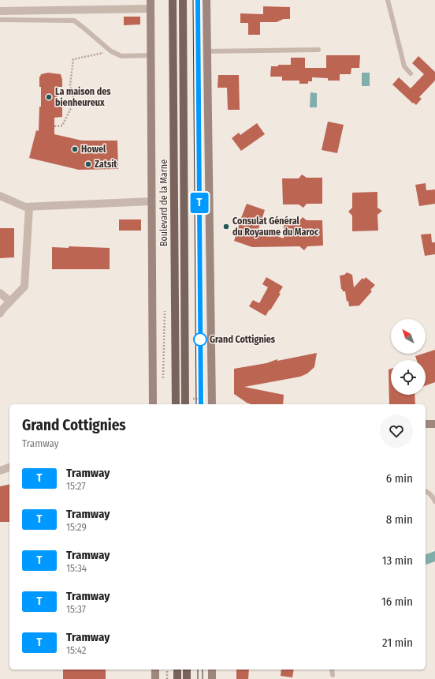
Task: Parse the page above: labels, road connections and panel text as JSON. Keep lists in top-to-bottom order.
{
  "streets": {
    "main road": ["Boulevard de la Marne"]
  },
  "places": [
    "La maison des bienheureux",
    "Howel",
    "Zatsit",
    "Consulat Général du Royaume du Maroc",
    "Grand Cottignies"
  ],
  "lines": ["tram line T"],
  "north": "top left",
  "page": {
    "on_map": "T",
    "heading": ["Grand Cottignies", "Tramway"],
    "list": [
      {
        "mark": "T",
        "name": "Tramway",
        "note": "15:27",
        "value": "6 min"
      },
      {
        "mark": "T",
        "name": "Tramway",
        "note": "15:29",
        "value": "8 min"
      },
      {
        "mark": "T",
        "name": "Tramway",
        "note": "15:34",
        "value": "13 min"
      },
      {
        "mark": "T",
        "name": "Tramway",
        "note": "15:37",
        "value": "16 min"
      },
      {
        "mark": "T",
        "name": "Tramway",
        "note": "15:42",
        "value": "21 min"
      }
    ]
  }
}
